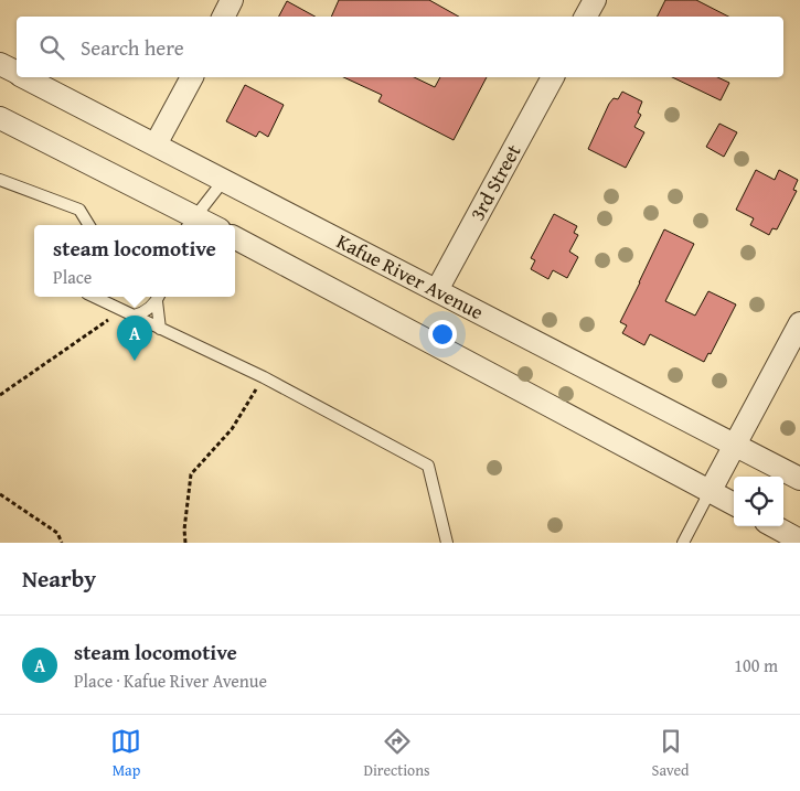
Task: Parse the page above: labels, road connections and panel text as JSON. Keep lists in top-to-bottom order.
{
  "streets": {
    "street": ["3rd Street", "Kafue River Avenue"]
  },
  "crossings": [
    ["3rd Street", "Kafue River Avenue"]
  ],
  "page": {
    "search": "Search here",
    "popup": ["steam locomotive", "Place"],
    "pins": "A",
    "heading": "Nearby",
    "list": [
      {
        "mark": "A",
        "name": "steam locomotive",
        "note": "Place · Kafue River Avenue",
        "value": "100 m"
      }
    ],
    "nav": ["Map", "Directions", "Saved"]
  }
}
